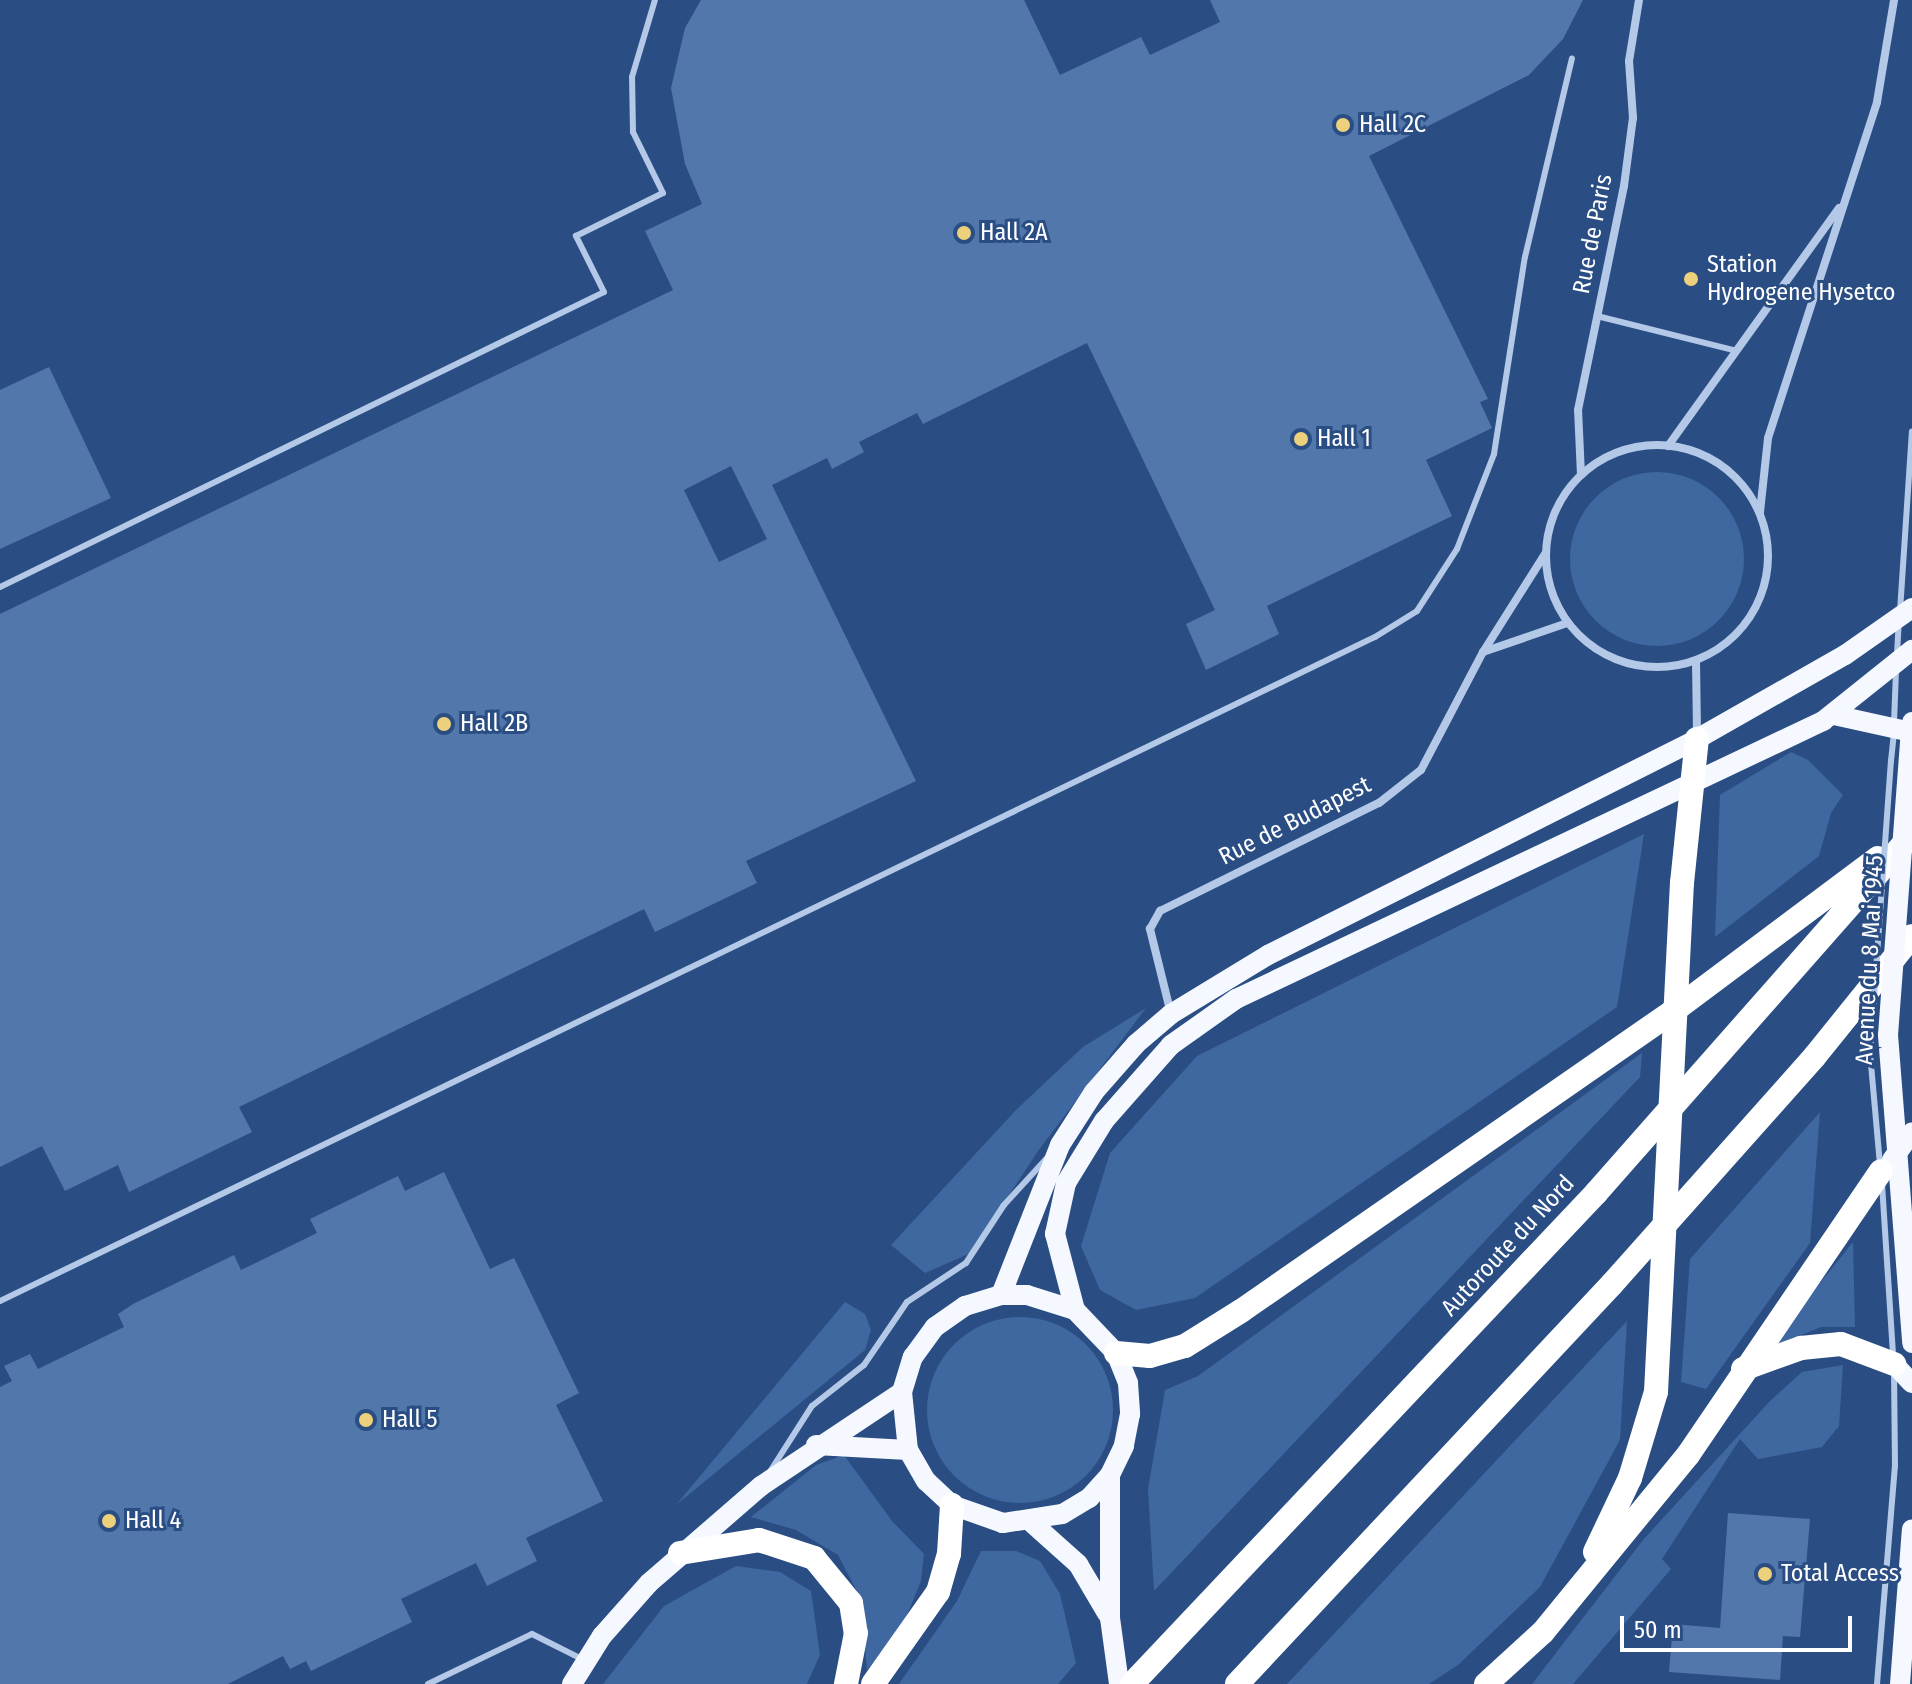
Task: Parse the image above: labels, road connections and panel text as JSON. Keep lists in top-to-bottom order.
{
  "streets": {
    "highway": ["Autoroute du Nord"],
    "main road": ["Avenue du 8 Mai 1945"],
    "street": ["Rue de Paris", "Rue de Budapest"]
  },
  "crossings": [
    ["Rue de Paris", "Rue de Budapest"]
  ],
  "places": [
    "Hall 2C",
    "Hall 2A",
    "Station Hydrogene Hysetco",
    "Hall 1",
    "Hall 2B",
    "Hall 5",
    "Hall 4",
    "Total Access"
  ],
  "scale_bar": "50 m"
}
